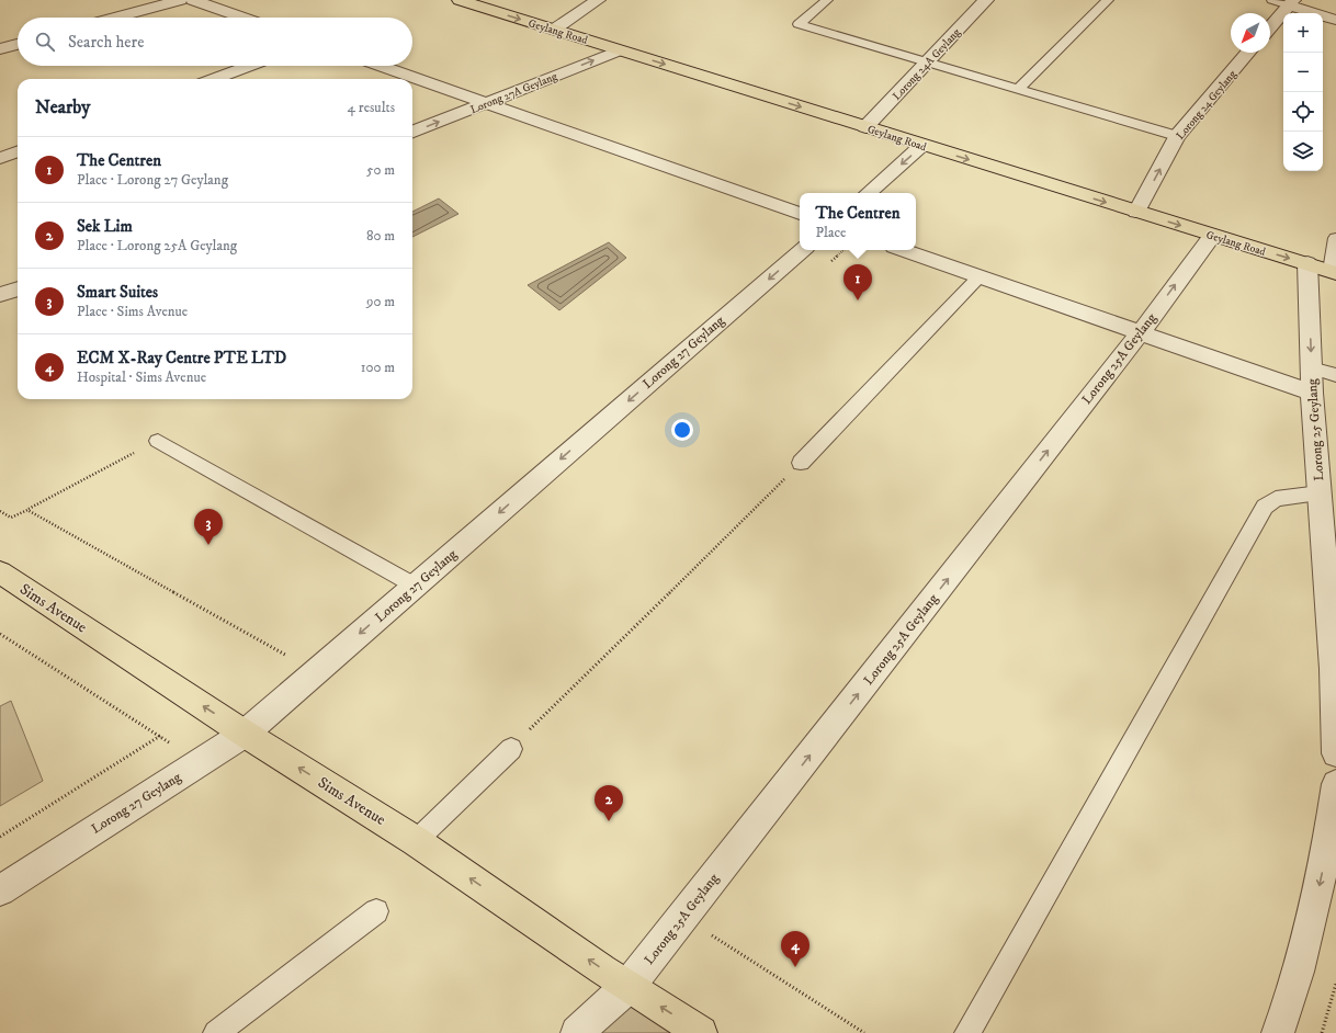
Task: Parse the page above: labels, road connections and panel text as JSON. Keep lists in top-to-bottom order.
{
  "streets": {
    "main road": ["Geylang Road", "Sims Avenue"],
    "street": [
      "Lorong 24A Geylang",
      "Lorong 27A Geylang",
      "Lorong 24 Geylang",
      "Lorong 27 Geylang",
      "Lorong 25A Geylang",
      "Lorong 25 Geylang"
    ]
  },
  "crossings": [
    ["Geylang Road", "Lorong 24A Geylang"],
    ["Geylang Road", "Lorong 27A Geylang"],
    ["Geylang Road", "Lorong 24 Geylang"],
    ["Geylang Road", "Lorong 25A Geylang"],
    ["Geylang Road", "Lorong 25 Geylang"],
    ["Lorong 27 Geylang", "Sims Avenue"],
    ["Lorong 25A Geylang", "Sims Avenue"]
  ],
  "one_way": [
    "Geylang Road",
    "Lorong 27A Geylang",
    "Lorong 24 Geylang",
    "Lorong 27 Geylang",
    "Lorong 25A Geylang",
    "Sims Avenue"
  ],
  "north": "bottom left",
  "page": {
    "map_buttons": ["+", "−"],
    "search": "Search here",
    "heading": ["Nearby", "4 results"],
    "list": [
      {
        "mark": "1",
        "name": "The Centren",
        "note": "Place · Lorong 27 Geylang",
        "value": "50 m"
      },
      {
        "mark": "2",
        "name": "Sek Lim",
        "note": "Place · Lorong 25A Geylang",
        "value": "80 m"
      },
      {
        "mark": "3",
        "name": "Smart Suites",
        "note": "Place · Sims Avenue",
        "value": "90 m"
      },
      {
        "mark": "4",
        "name": "ECM X-Ray Centre PTE LTD",
        "note": "Hospital · Sims Avenue",
        "value": "100 m"
      }
    ],
    "popup": ["The Centren", "Place"],
    "pins": [
      "1",
      "3",
      "2",
      "4"
    ]
  }
}
